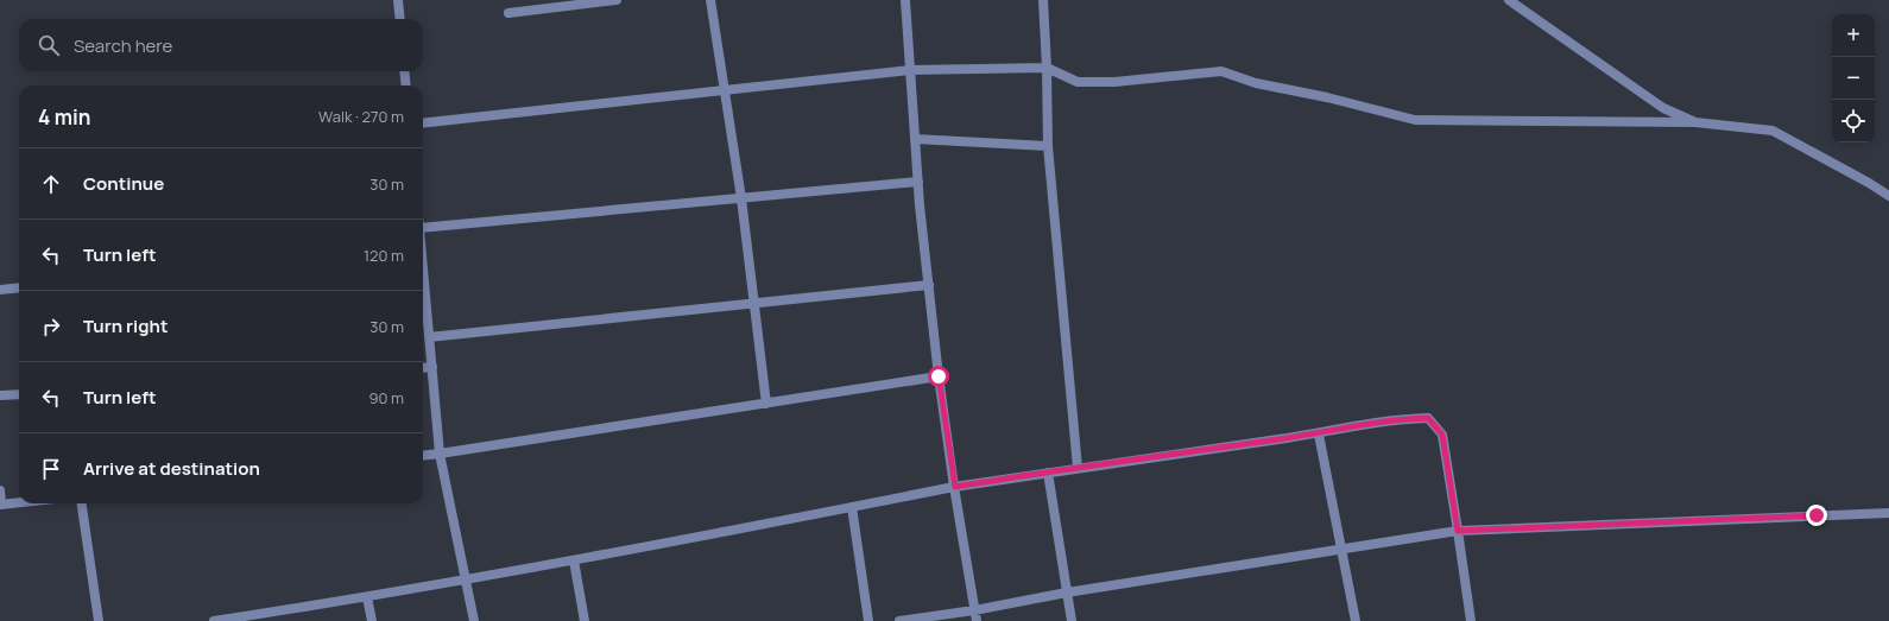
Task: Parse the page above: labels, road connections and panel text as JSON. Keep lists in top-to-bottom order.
{
  "page": {
    "map_buttons": ["+", "−"],
    "search": "Search here",
    "heading": ["4 min", "Walk · 270 m"],
    "list": [
      ["Continue", "30 m"],
      ["Turn left", "120 m"],
      ["Turn right", "30 m"],
      ["Turn left", "90 m"],
      "Arrive at destination"
    ]
  }
}
